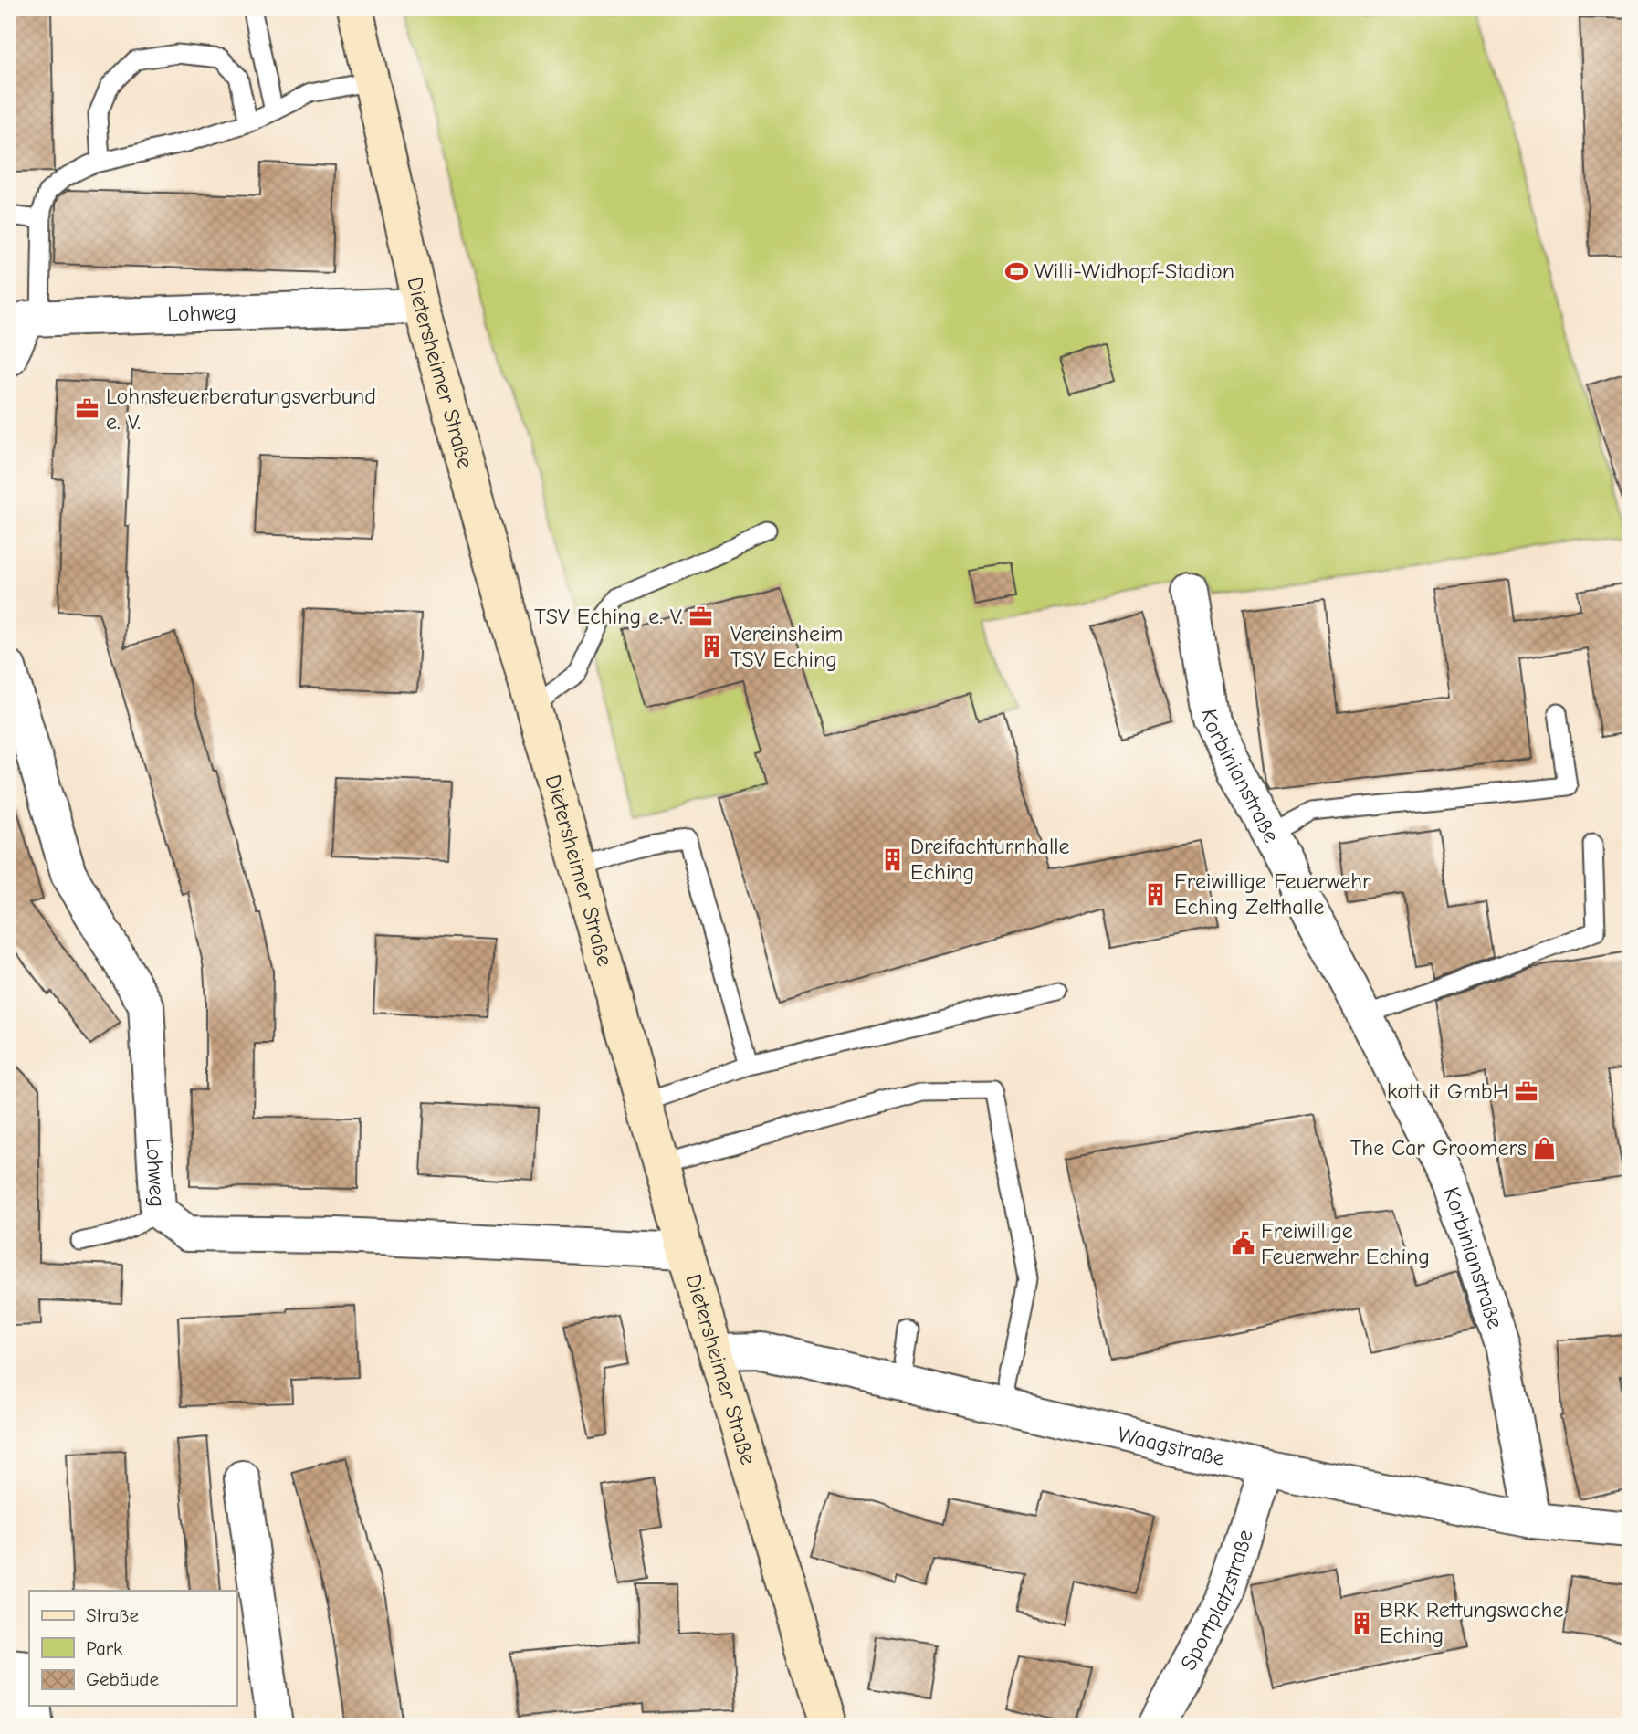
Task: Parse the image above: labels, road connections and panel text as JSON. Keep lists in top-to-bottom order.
{
  "streets": {
    "street": [
      "Lohweg",
      "Dietersheimer Straße",
      "Korbinianstraße",
      "Waagstraße",
      "Sportplatzstraße"
    ]
  },
  "crossings": [
    ["Lohweg", "Dietersheimer Straße"],
    ["Dietersheimer Straße", "Waagstraße"],
    ["Korbinianstraße", "Waagstraße"],
    ["Waagstraße", "Sportplatzstraße"]
  ],
  "places": {
    "sports": ["Willi-Widhopf-Stadion"],
    "office": ["Lohnsteuerberatungsverbund e. V.", "TSV Eching e. V.", "kott it GmbH"],
    "building": [
      "Vereinsheim TSV Eching",
      "Dreifachturnhalle Eching",
      "Freiwillige Feuerwehr Eching Zelthalle",
      "BRK Rettungswache Eching"
    ],
    "shop": ["The Car Groomers"],
    "public building": ["Freiwillige Feuerwehr Eching"]
  },
  "legend": ["Straße", "Park", "Gebäude"]
}
